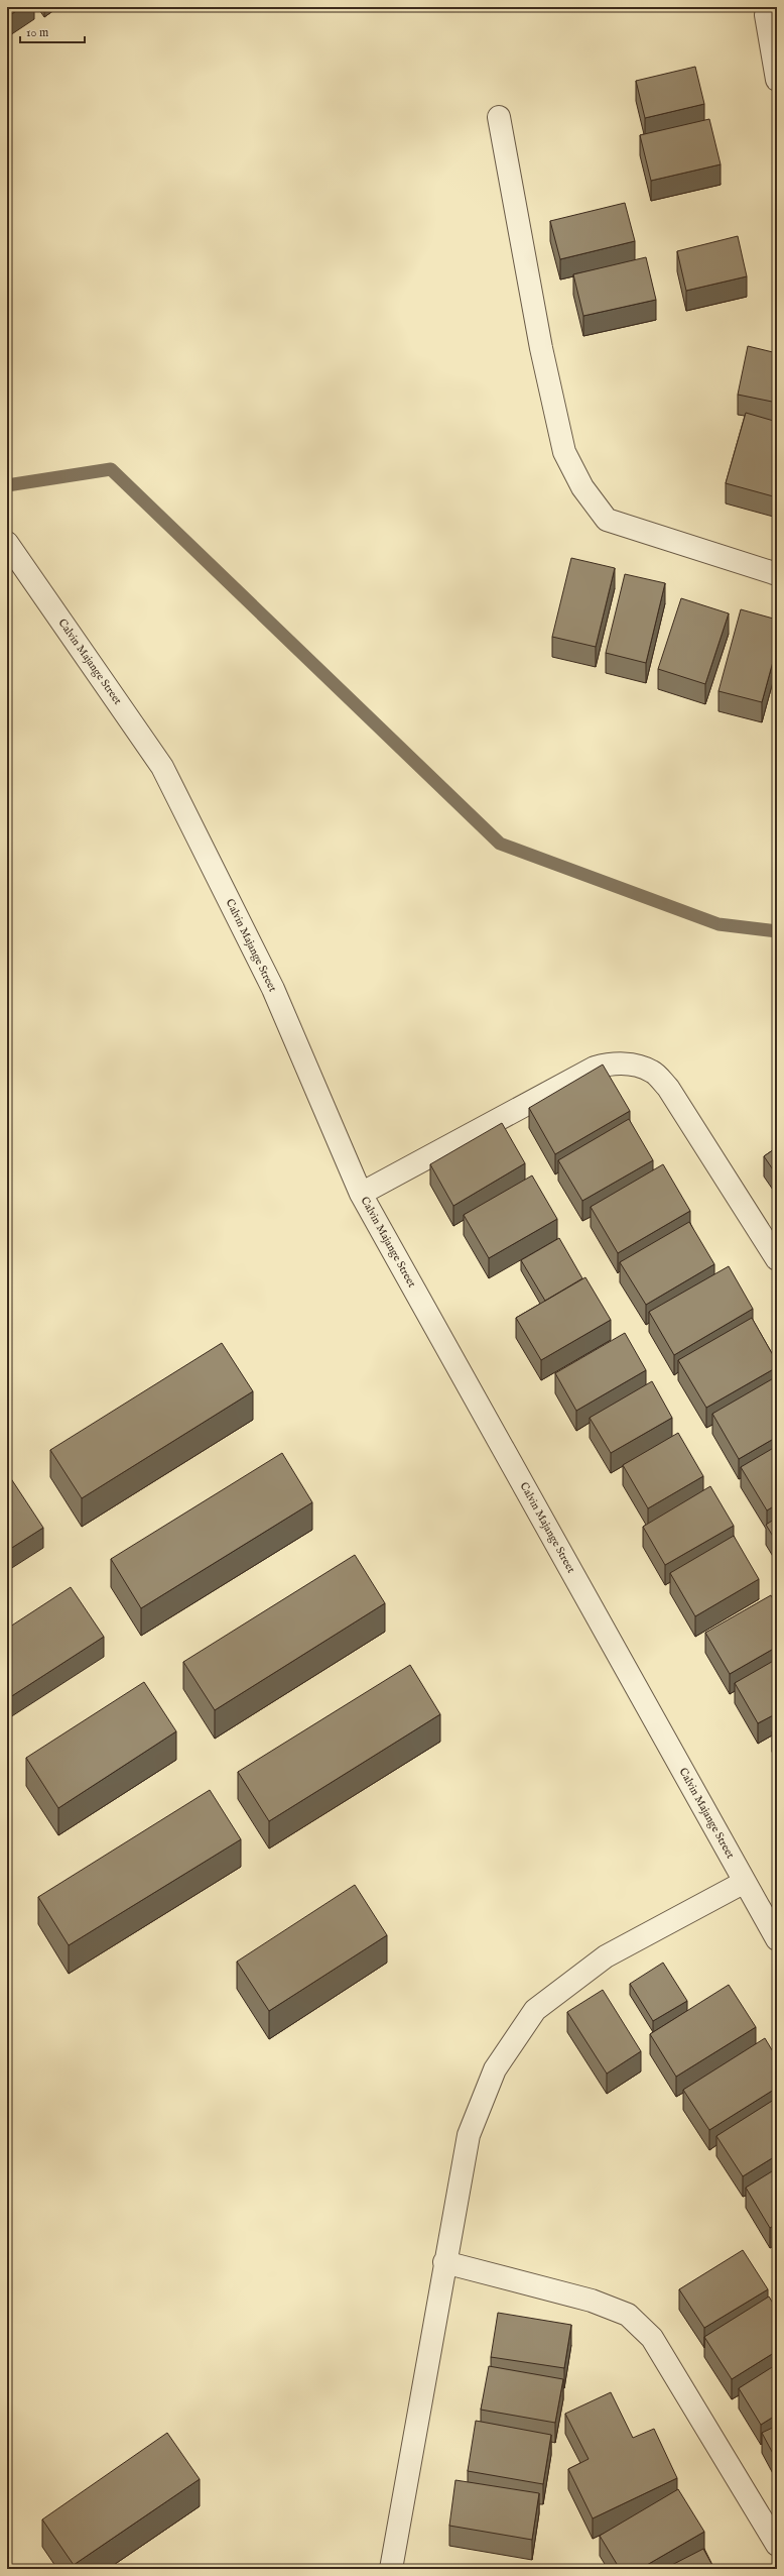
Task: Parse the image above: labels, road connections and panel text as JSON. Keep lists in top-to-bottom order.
{
  "streets": {
    "street": ["Calvin Majange Street"]
  },
  "scale_bar": "10 m"
}
